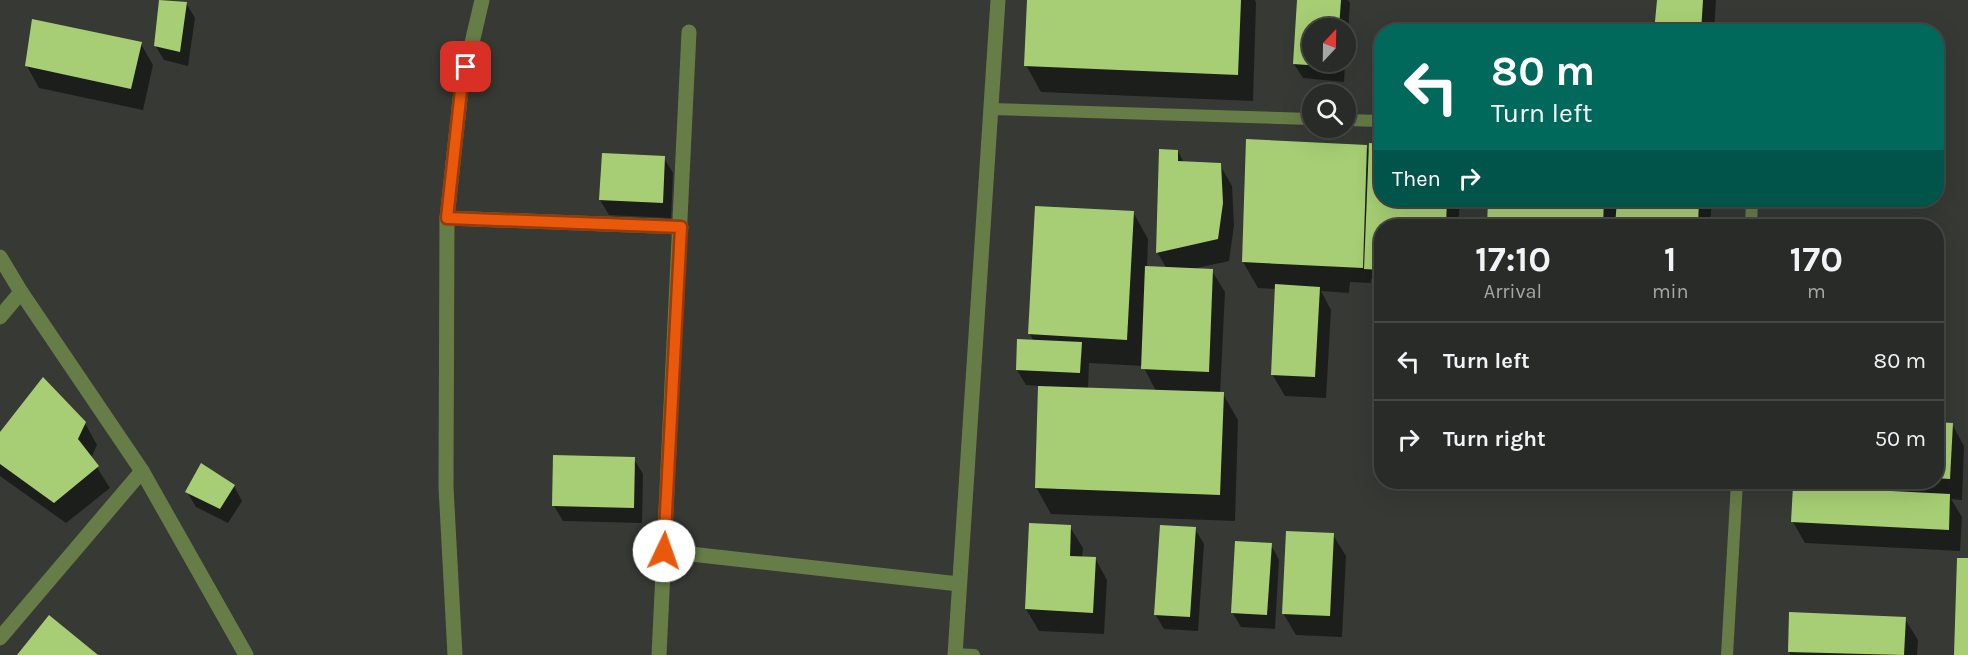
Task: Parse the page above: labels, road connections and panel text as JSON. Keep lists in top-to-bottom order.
{
  "north": "top",
  "page": {
    "turn": ["80 m", "Turn left"],
    "then": "Then",
    "eta": [
      "17:10",
      "Arrival",
      "1",
      "min",
      "170",
      "m"
    ],
    "list": [
      {
        "name": "Turn left",
        "value": "80 m"
      },
      {
        "name": "Turn right",
        "value": "50 m"
      }
    ]
  }
}
